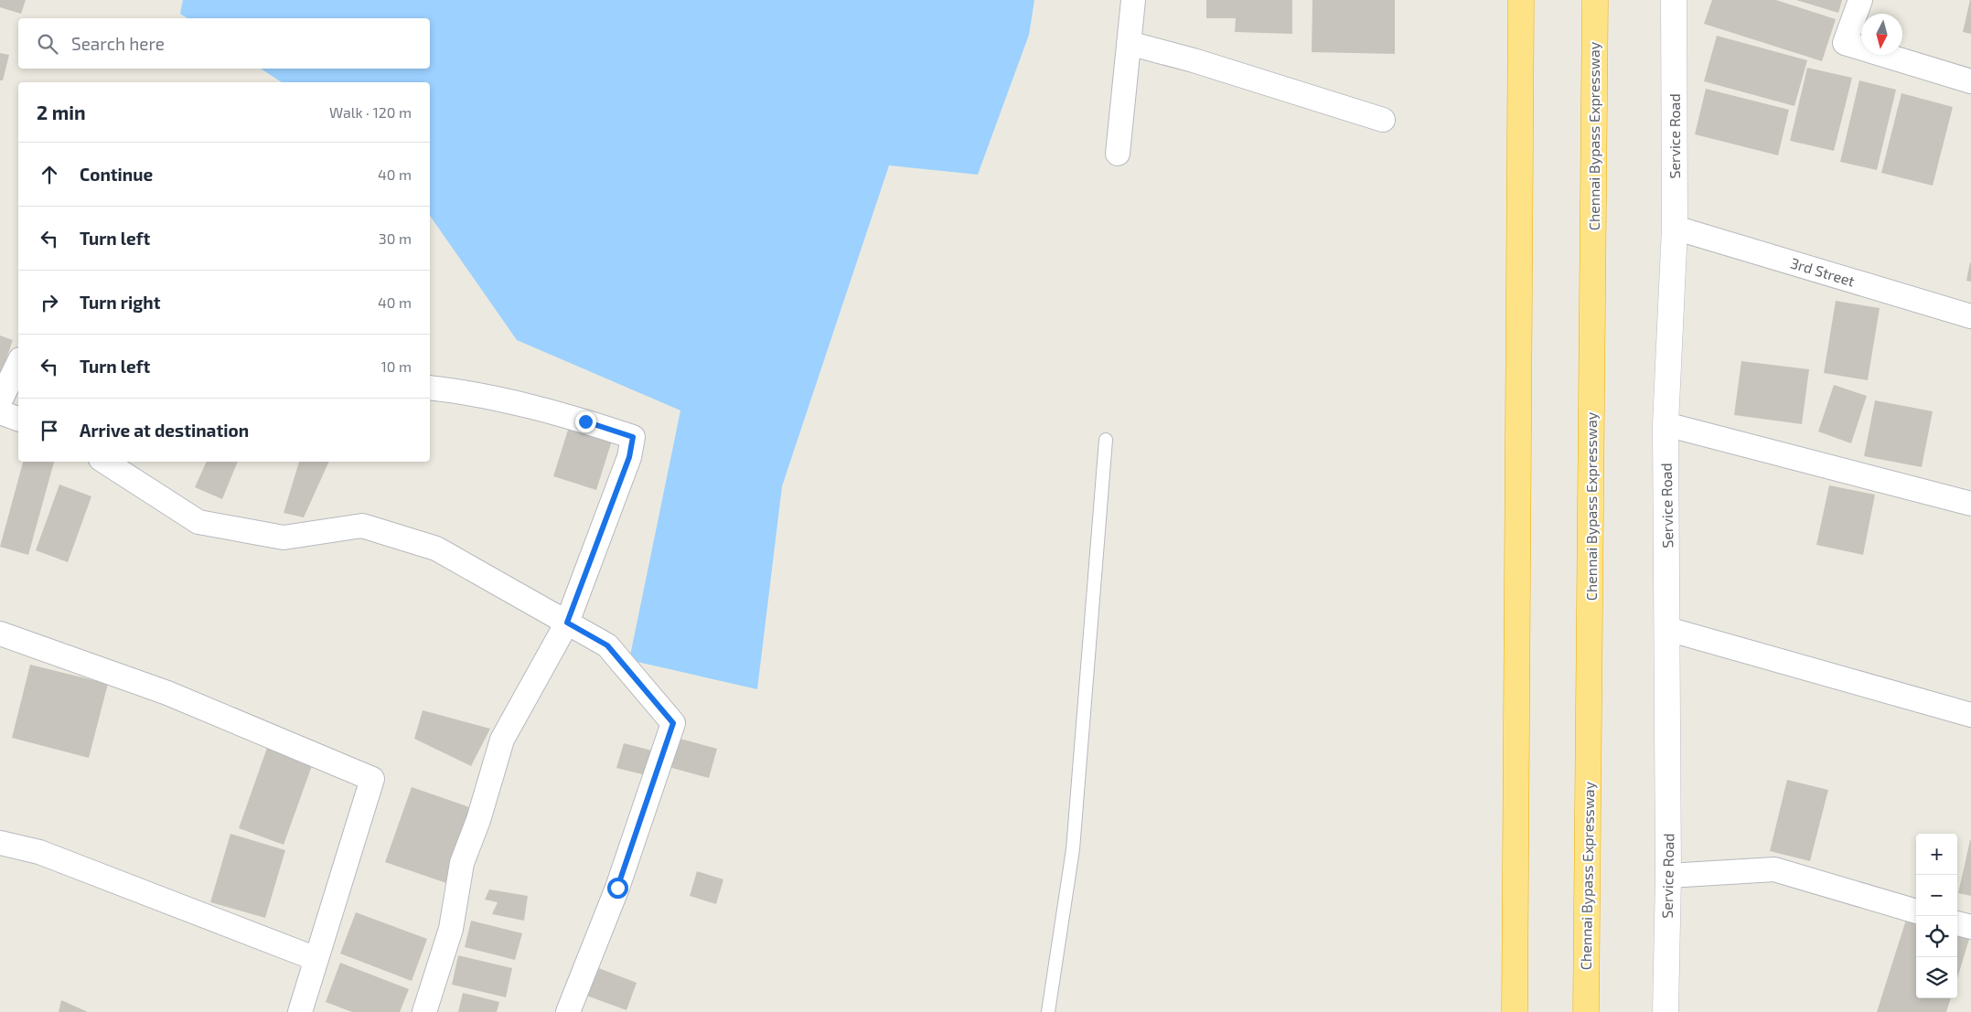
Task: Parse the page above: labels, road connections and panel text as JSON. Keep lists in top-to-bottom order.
{
  "streets": {
    "highway": ["Chennai Bypass Expressway"],
    "street": ["Service Road", "3rd Street"]
  },
  "crossings": [
    ["Service Road", "3rd Street"]
  ],
  "north": "bottom",
  "page": {
    "search": "Search here",
    "heading": ["2 min", "Walk · 120 m"],
    "list": [
      ["Continue", "40 m"],
      ["Turn left", "30 m"],
      ["Turn right", "40 m"],
      ["Turn left", "10 m"],
      "Arrive at destination"
    ],
    "map_buttons": ["+", "−"]
  }
}
